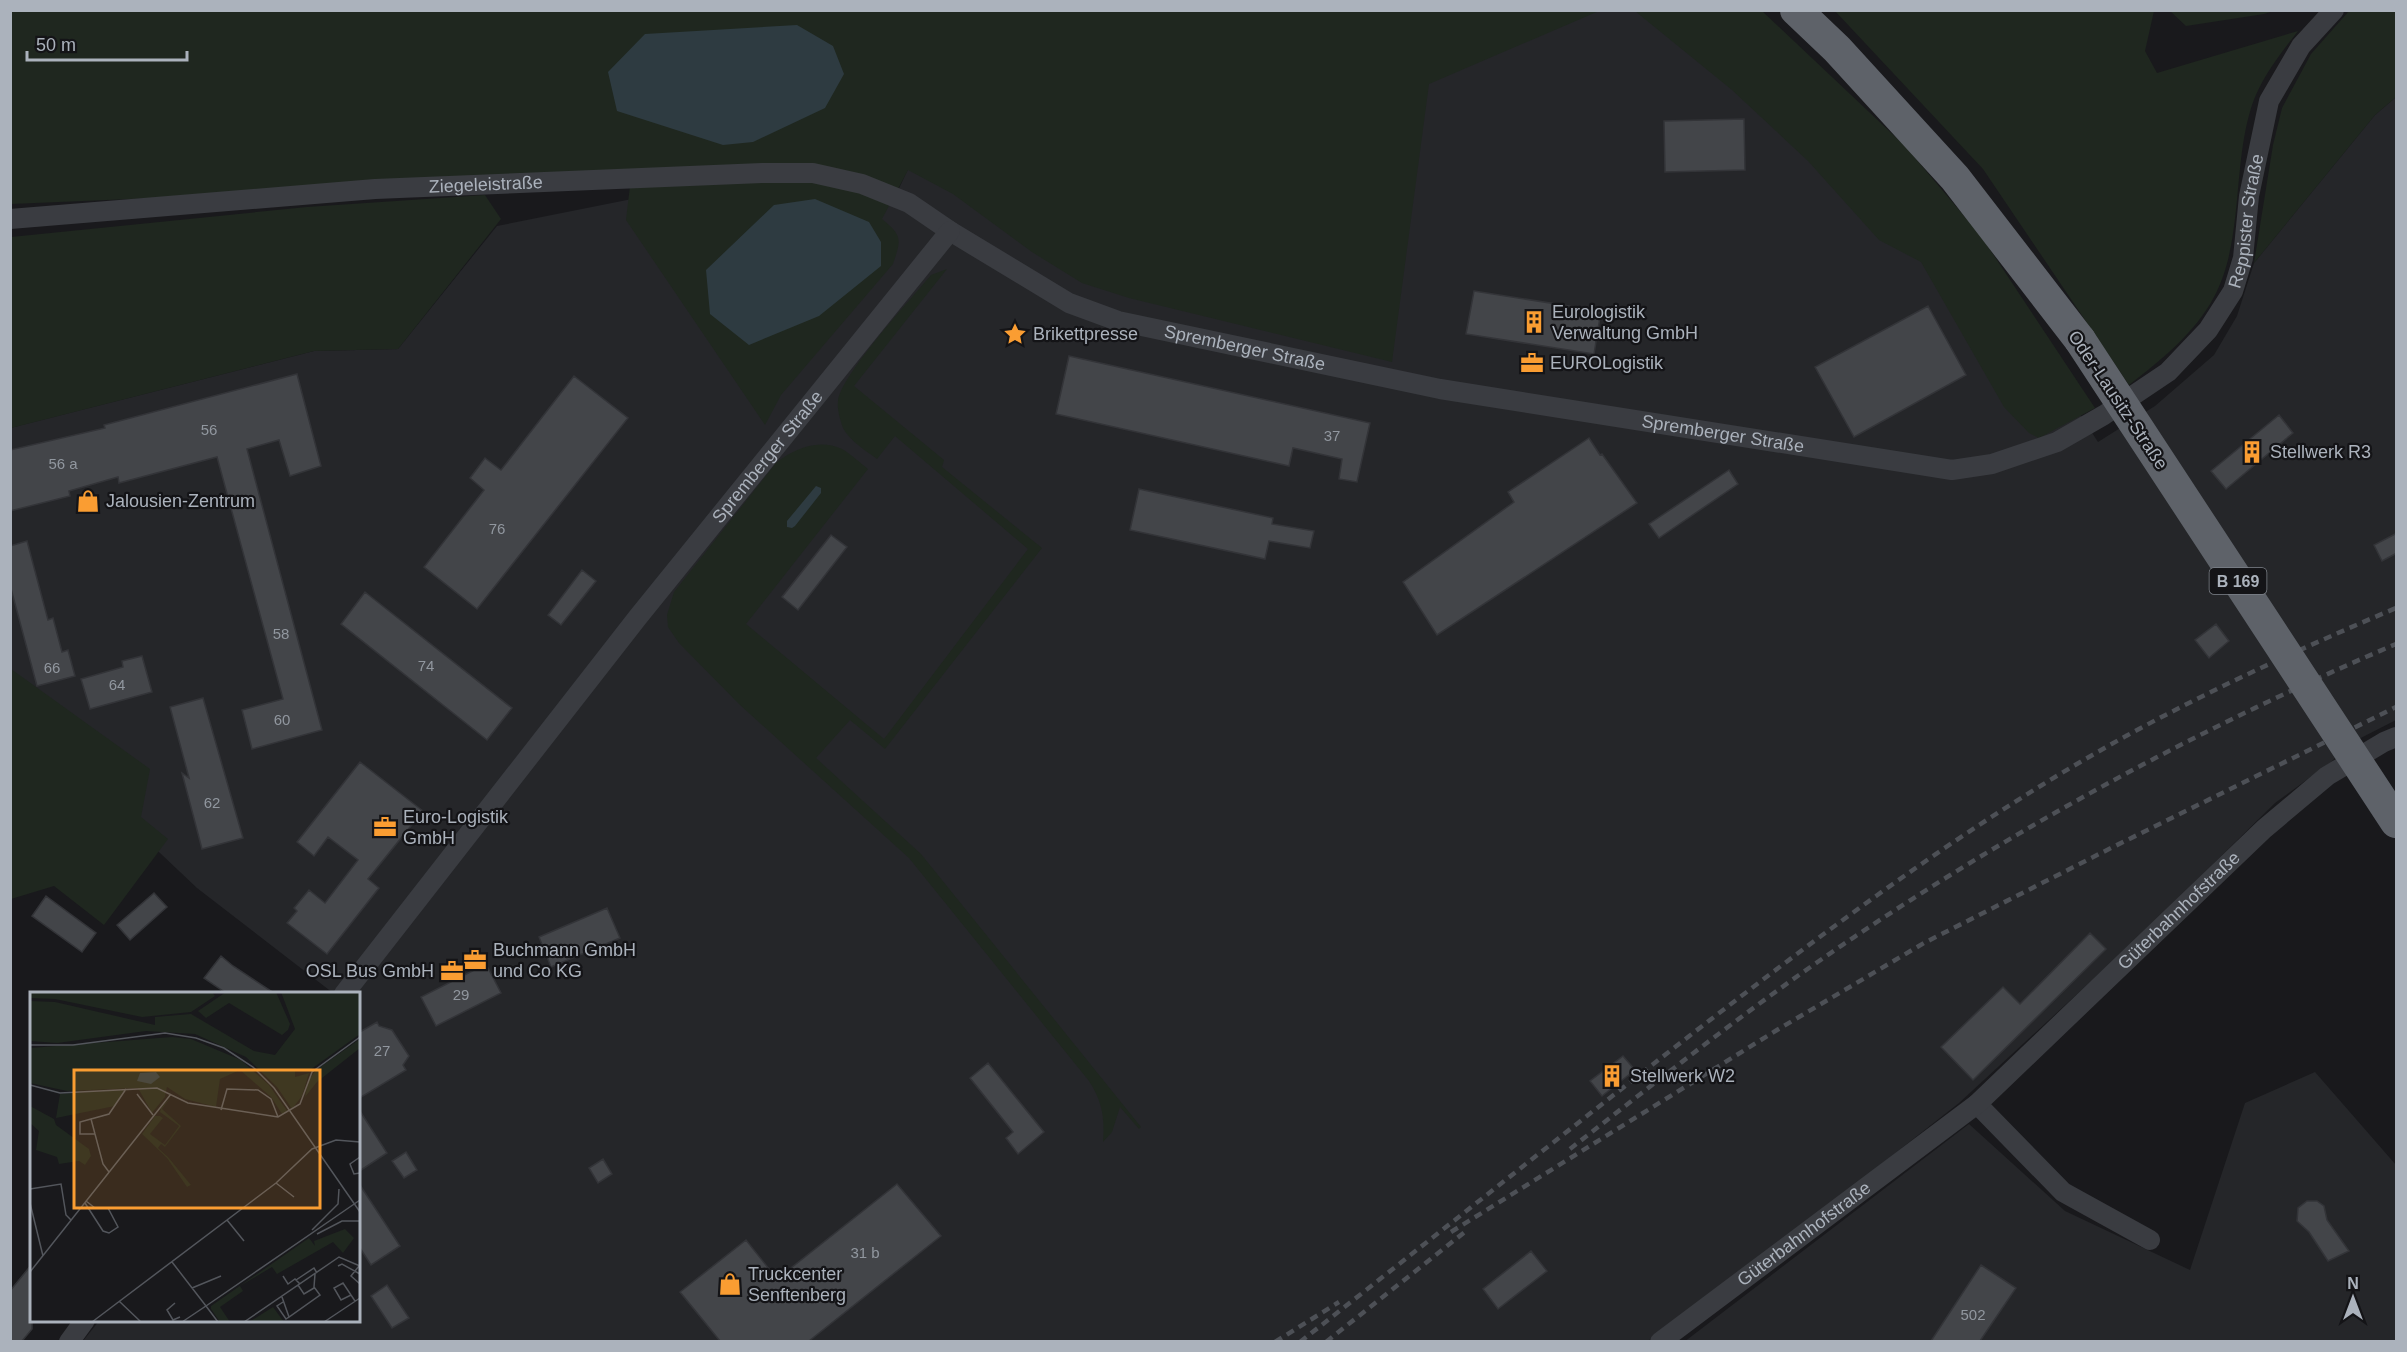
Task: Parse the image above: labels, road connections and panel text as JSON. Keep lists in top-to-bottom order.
{
  "streets": {
    "highway": ["Oder-Lausitz-Straße", "B 169"],
    "street": [
      "Ziegeleistraße",
      "Reppister Straße",
      "Spremberger Straße",
      "Güterbahnhofstraße"
    ]
  },
  "crossings": [
    ["Ziegeleistraße", "Spremberger Straße"],
    ["Reppister Straße", "Spremberger Straße"]
  ],
  "places": {
    "building": ["Eurologistik Verwaltung GmbH", "Stellwerk R3", "Stellwerk W2"],
    "place": ["Brikettpresse"],
    "office": [
      "EUROLogistik",
      "Euro-Logistik GmbH",
      "Buchmann GmbH und Co KG",
      "OSL Bus GmbH"
    ],
    "shop": ["Jalousien-Zentrum", "Truckcenter Senftenberg"]
  },
  "house_numbers": [
    "56",
    "37",
    "56 a",
    "76",
    "58",
    "74",
    "66",
    "64",
    "60",
    "62",
    "29",
    "27",
    "31 b",
    "502"
  ],
  "scale_bar": "50 m",
  "north": "top"
}
